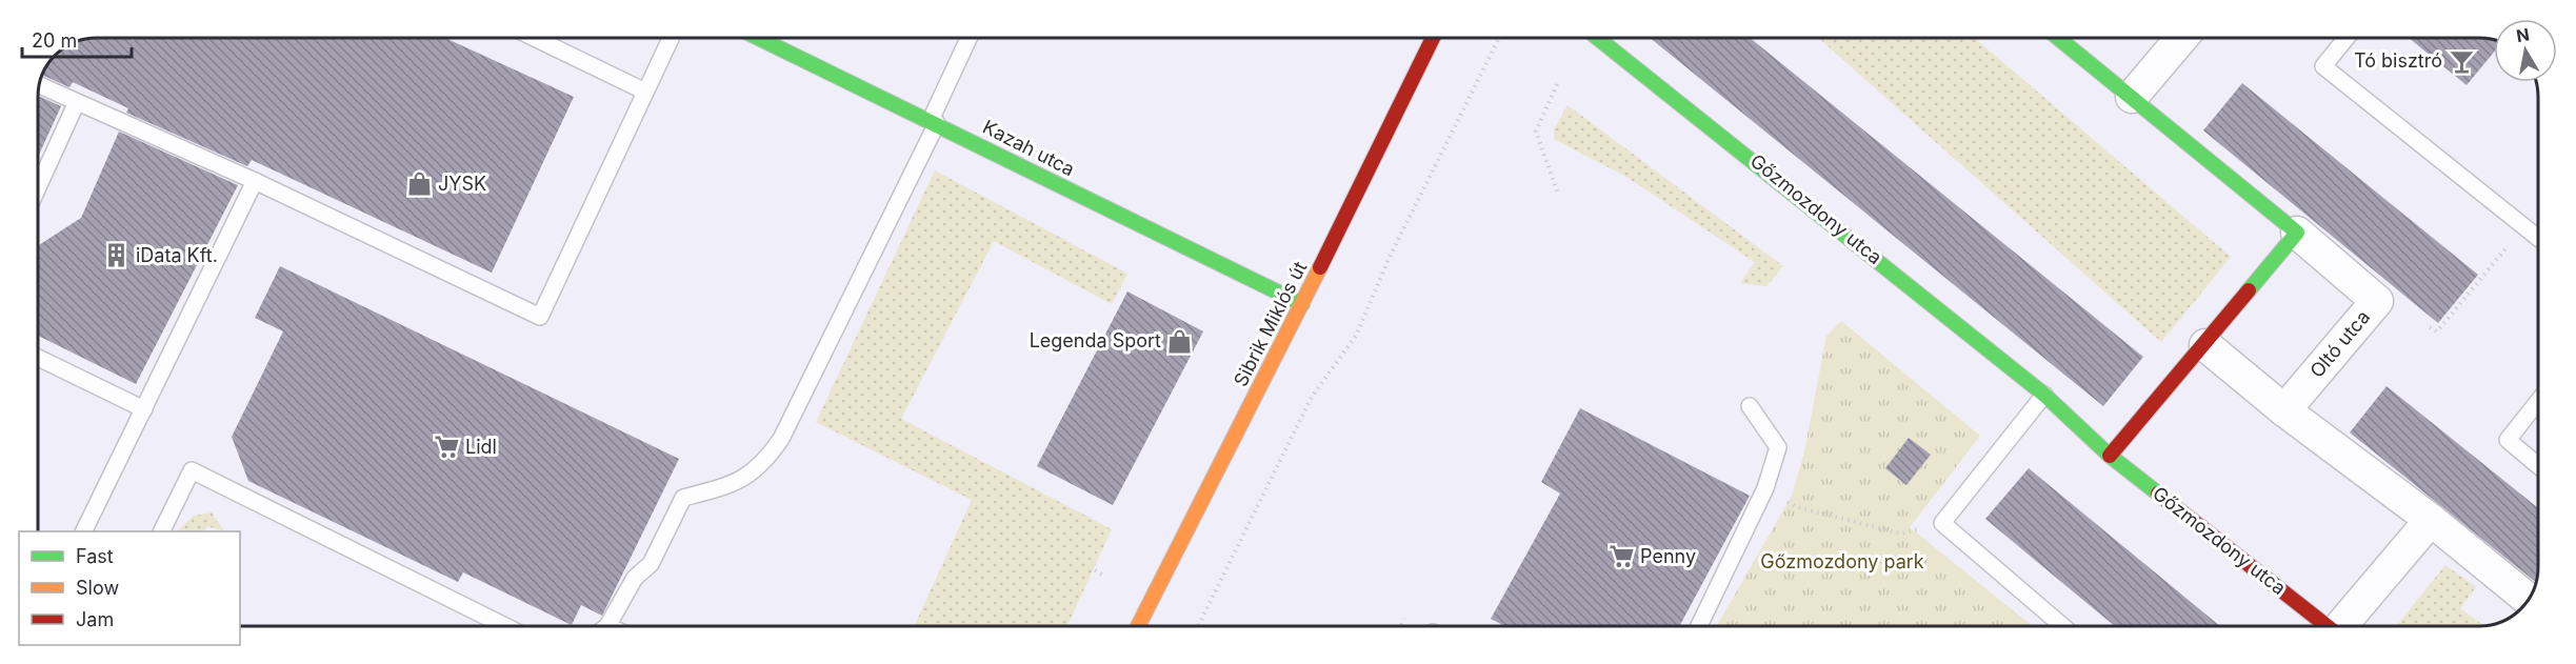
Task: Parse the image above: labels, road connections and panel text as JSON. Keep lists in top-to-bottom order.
{
  "streets": {
    "street": [
      "Kazah utca",
      "Gőzmozdony utca",
      "Sibrik Miklós út",
      "Oltó utca"
    ]
  },
  "crossings": [
    ["Kazah utca", "Sibrik Miklós út"]
  ],
  "parks": ["Gőzmozdony park"],
  "places": {
    "bar": ["Tó bisztró"],
    "shop": ["JYSK", "Legenda Sport"],
    "building": ["iData Kft."],
    "supermarket": ["Lidl", "Penny"]
  },
  "legend": ["Fast", "Slow", "Jam"],
  "scale_bar": "20 m",
  "north": "top"
}
